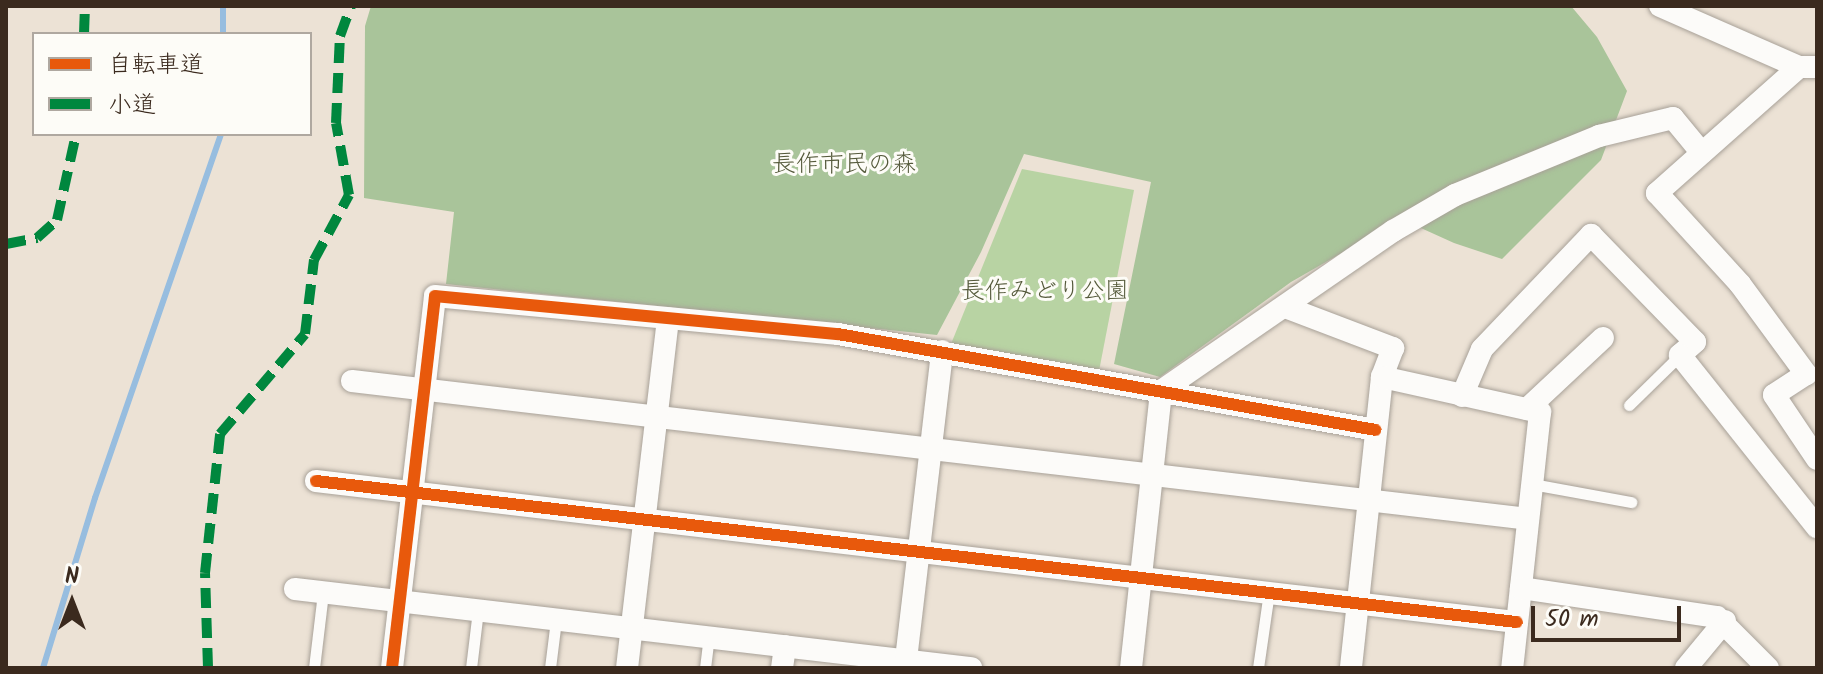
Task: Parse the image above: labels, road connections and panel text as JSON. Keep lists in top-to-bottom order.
{
  "parks": ["長作市民の森", "長作みどり公園"],
  "legend": ["自転車道", "小道"],
  "scale_bar": "50 m",
  "north": "top"
}
